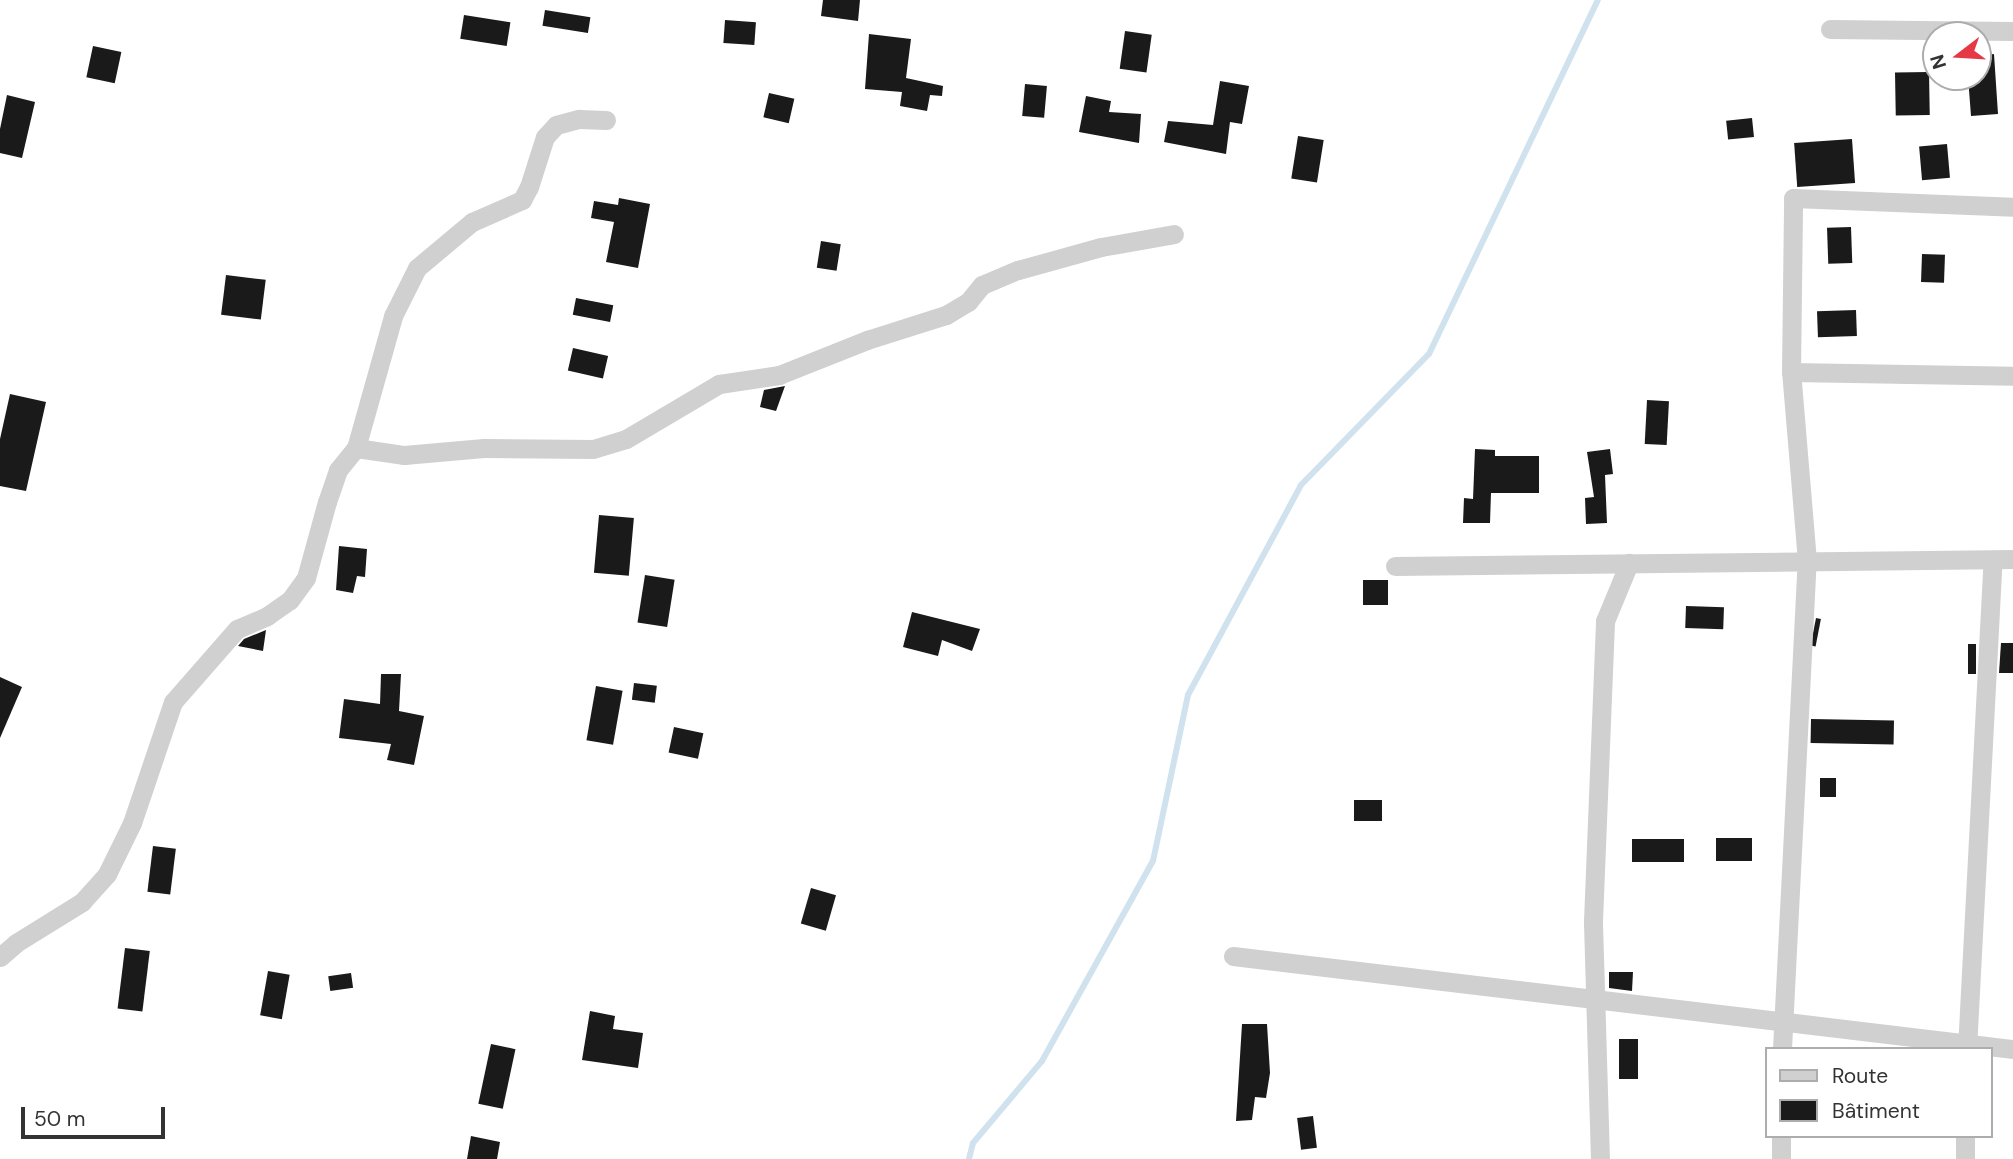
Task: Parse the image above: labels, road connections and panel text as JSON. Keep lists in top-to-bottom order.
{
  "legend": ["Route", "Bâtiment"],
  "scale_bar": "50 m",
  "north": "left"
}
